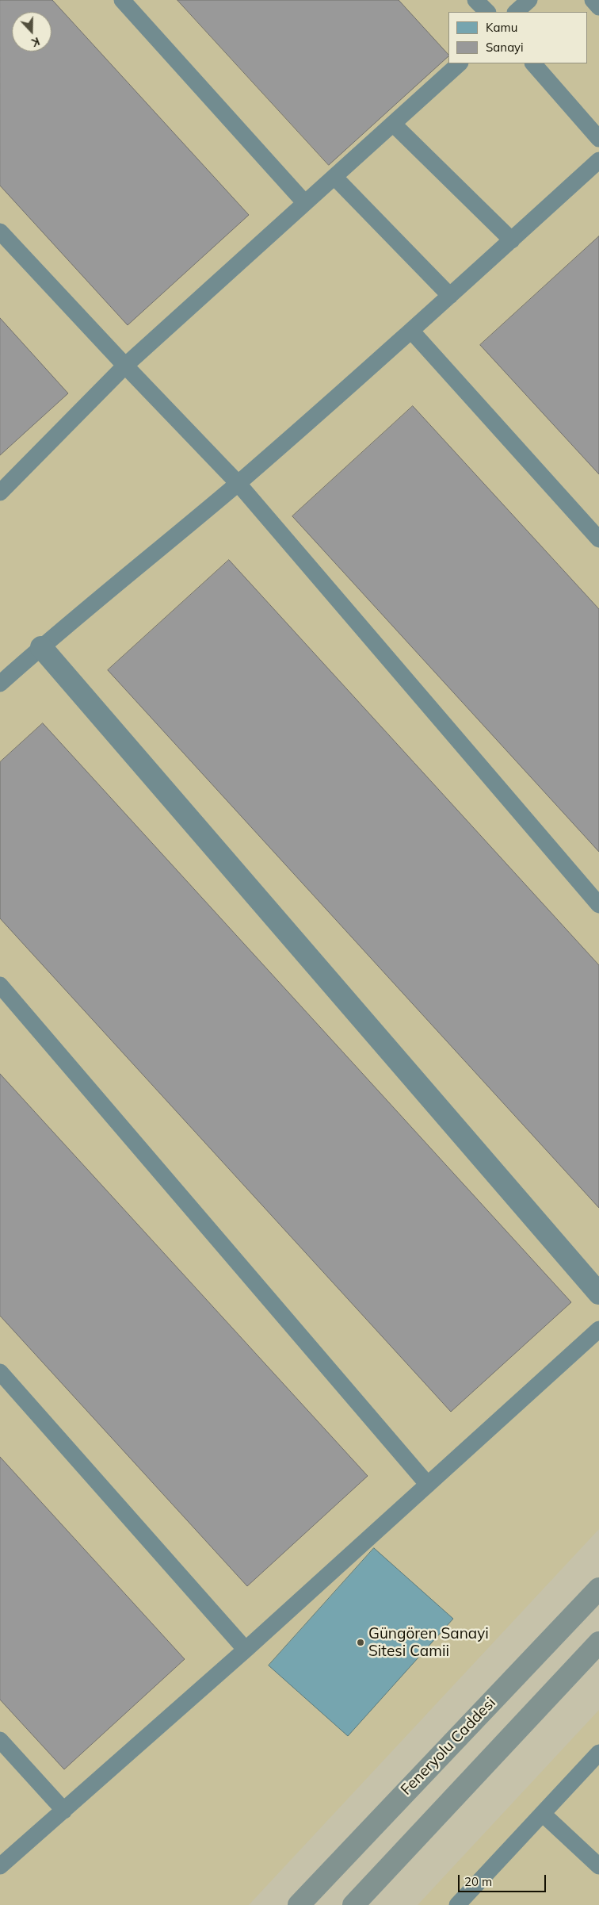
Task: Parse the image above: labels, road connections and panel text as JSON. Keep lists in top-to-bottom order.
{
  "streets": {
    "main road": ["Feneryolu Caddesi"]
  },
  "places": ["Güngören Sanayi Sitesi Camii"],
  "legend": ["Kamu", "Sanayi"],
  "scale_bar": "20 m",
  "north": "bottom"
}
